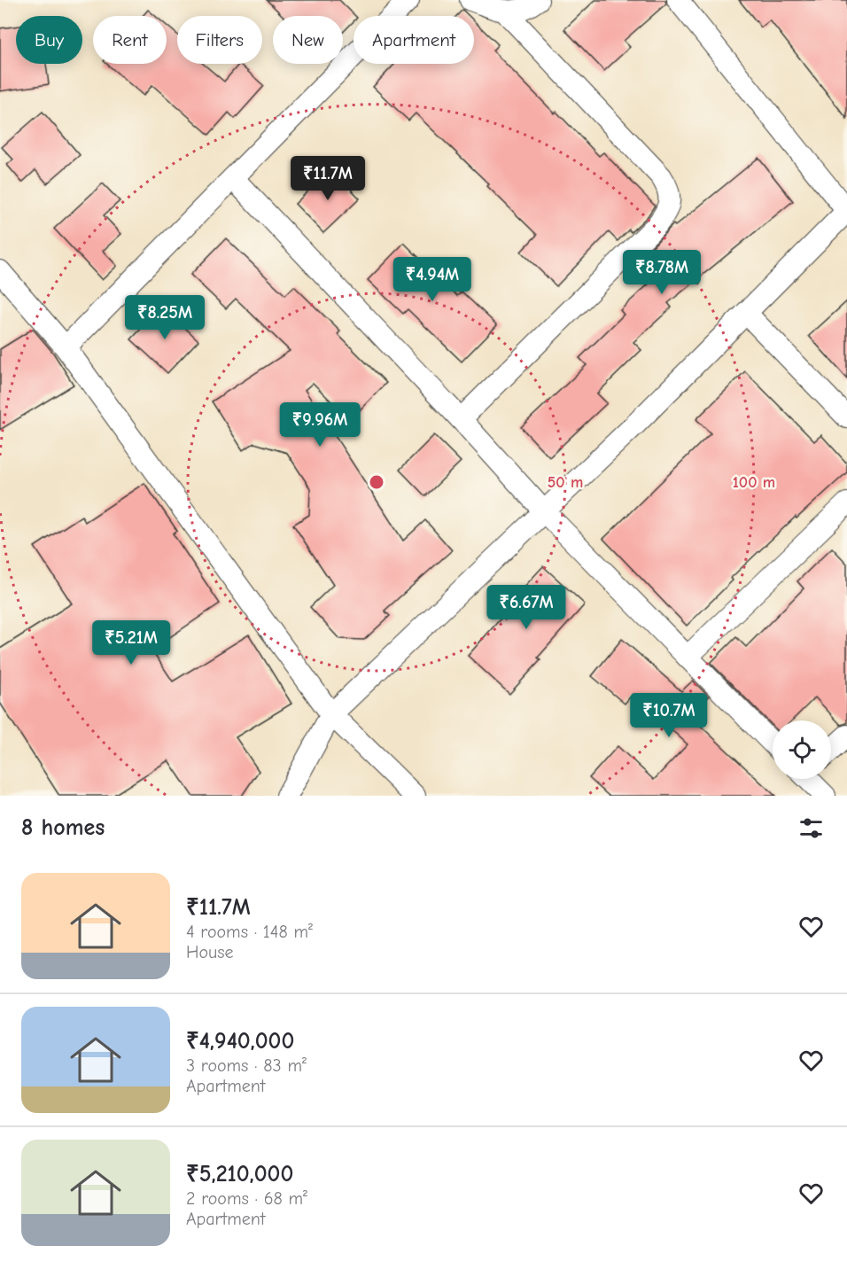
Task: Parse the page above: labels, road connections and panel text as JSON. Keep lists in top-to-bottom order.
{
  "page": {
    "chip": [
      "Buy",
      "Rent",
      "Filters",
      "New",
      "Apartment"
    ],
    "price": [
      "₹11.7M",
      "₹8.78M",
      "₹4.94M",
      "₹8.25M",
      "₹9.96M",
      "₹6.67M",
      "₹5.21M",
      "₹10.7M"
    ],
    "heading": "8 homes",
    "list": [
      {
        "name": "₹11.7M",
        "note": "4 rooms · 148 m² · House"
      },
      {
        "name": "₹4,940,000",
        "note": "3 rooms · 83 m² · Apartment"
      },
      {
        "name": "₹5,210,000",
        "note": "2 rooms · 68 m² · Apartment"
      }
    ]
  },
  "rings": ["50 m", "100 m"]
}
